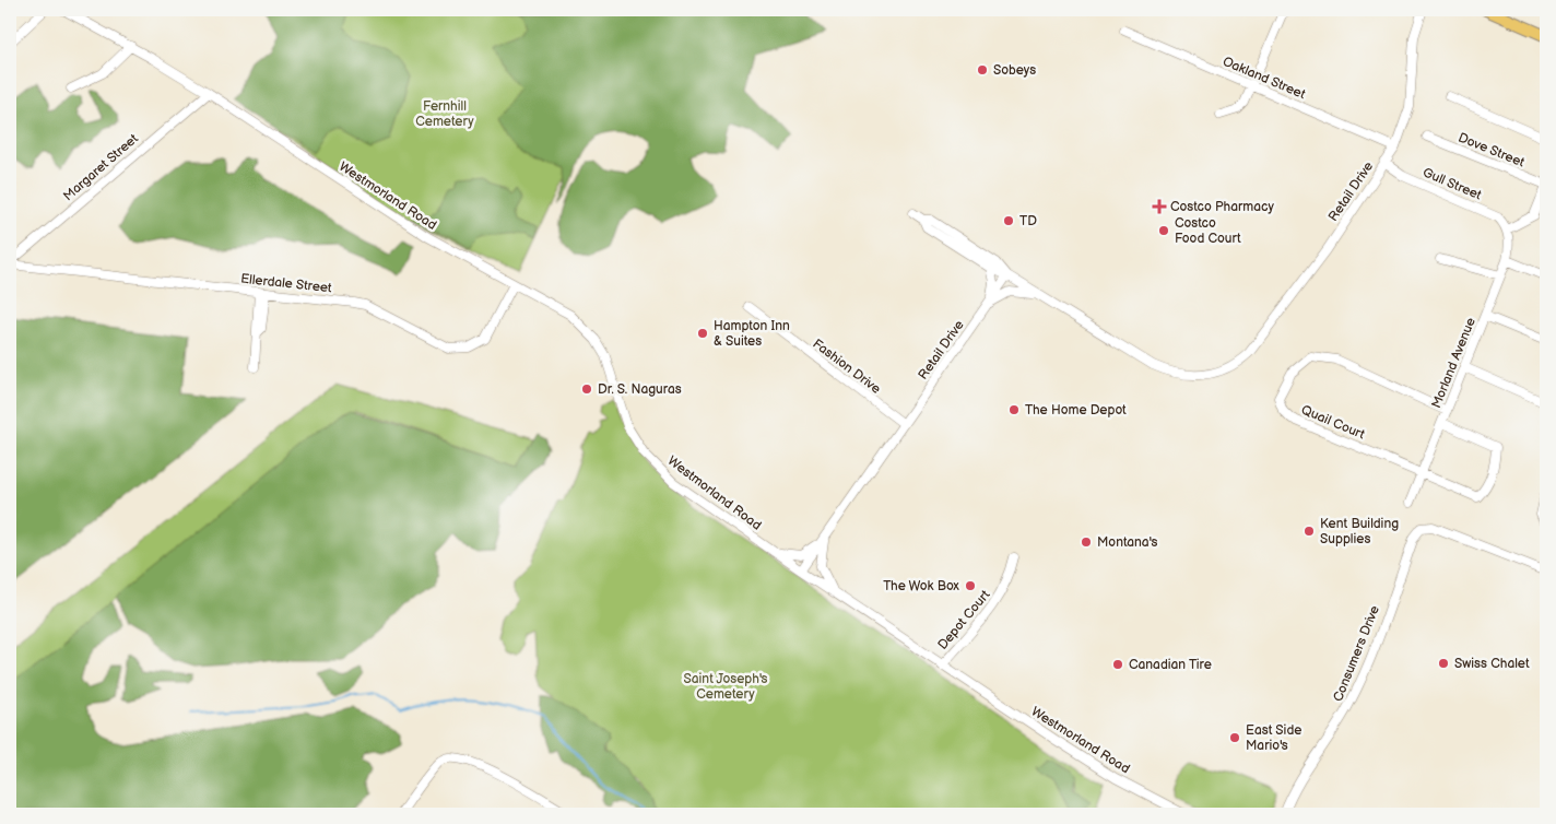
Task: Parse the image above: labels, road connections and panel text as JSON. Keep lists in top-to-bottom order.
{
  "streets": {
    "street": [
      "Oakland Street",
      "Dove Street",
      "Margaret Street",
      "Gull Street",
      "Retail Drive",
      "Westmorland Road",
      "Ellerdale Street",
      "Morland Avenue",
      "Fashion Drive",
      "Quail Court",
      "Depot Court",
      "Consumers Drive"
    ]
  },
  "crossings": [
    ["Oakland Street", "Retail Drive"],
    ["Margaret Street", "Westmorland Road"],
    ["Margaret Street", "Ellerdale Street"],
    ["Gull Street", "Retail Drive"],
    ["Gull Street", "Morland Avenue"],
    ["Retail Drive", "Westmorland Road"],
    ["Retail Drive", "Fashion Drive"],
    ["Westmorland Road", "Ellerdale Street"],
    ["Westmorland Road", "Depot Court"],
    ["Morland Avenue", "Quail Court"]
  ],
  "parks": ["Fernhill Cemetery", "Saint Joseph's Cemetery"],
  "places": {
    "other": [
      "Sobeys",
      "TD",
      "Costco Food Court",
      "Hampton Inn & Suites",
      "Dr. S. Naguras",
      "The Home Depot",
      "Kent Building Supplies",
      "Montana's",
      "The Wok Box",
      "Swiss Chalet",
      "Canadian Tire",
      "East Side Mario's"
    ],
    "health": ["Costco Pharmacy"]
  }
}
